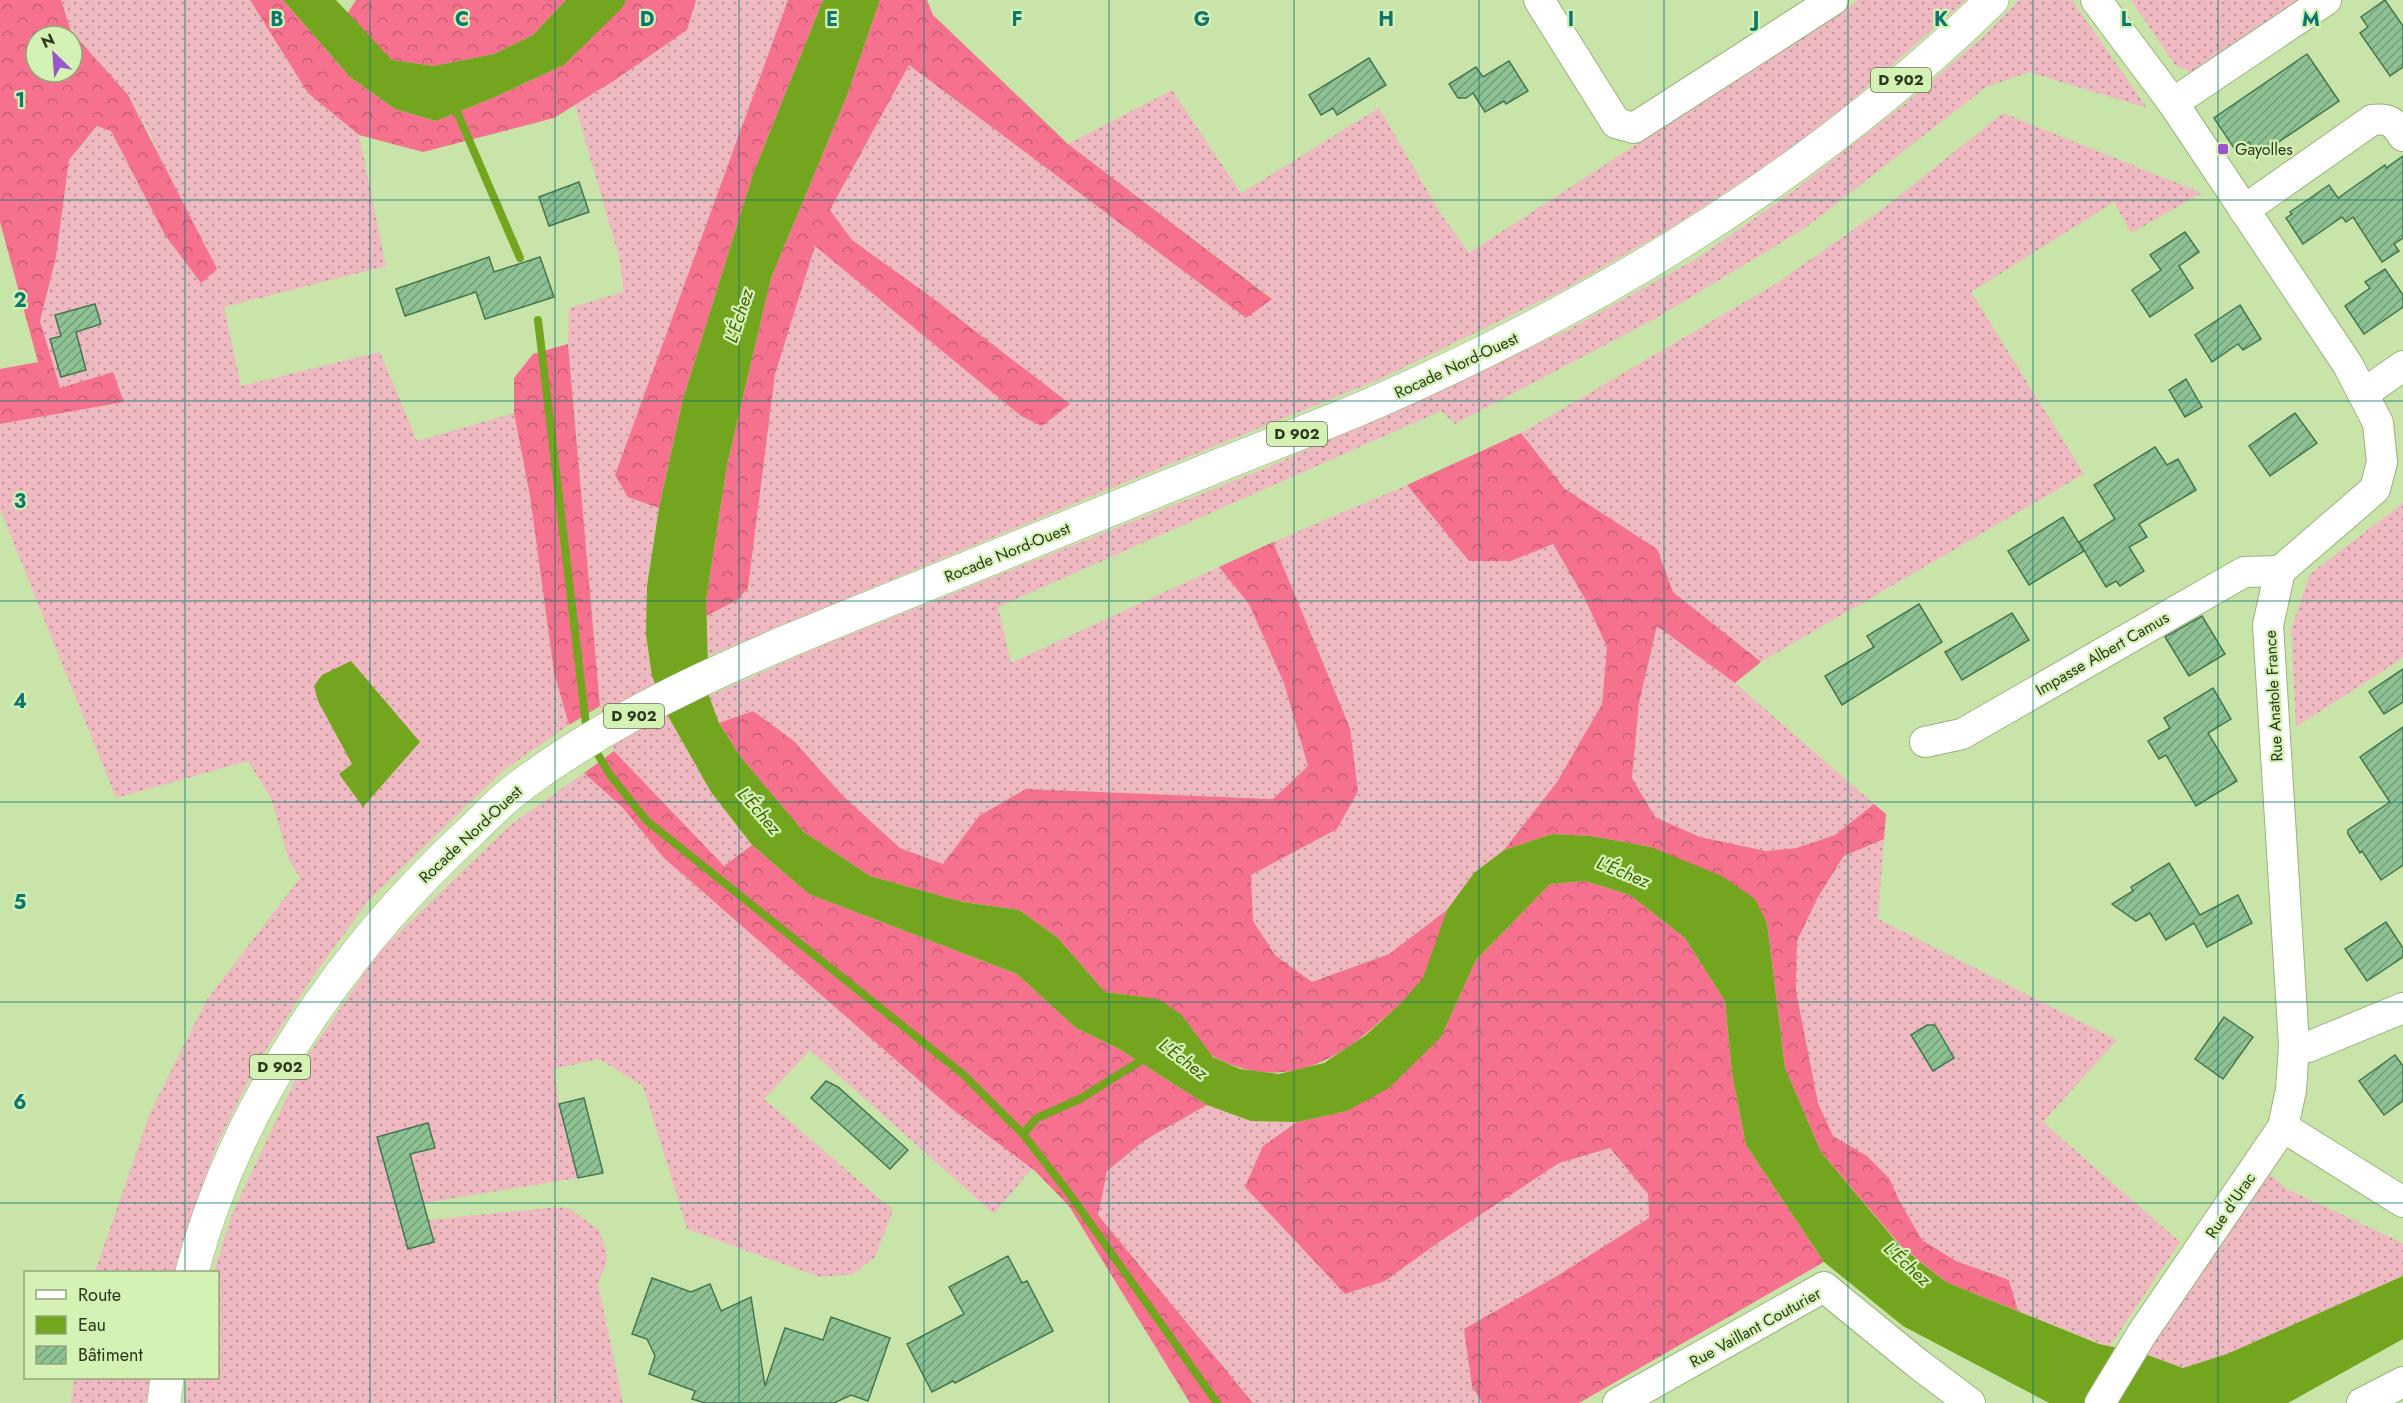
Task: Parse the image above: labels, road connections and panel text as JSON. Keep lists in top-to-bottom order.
{
  "streets": {
    "main road": ["D 902", "Rocade Nord-Ouest"],
    "street": [
      "Impasse Albert Camus",
      "Rue Anatole France",
      "Rue d'Urac",
      "Rue Vaillant Couturier"
    ]
  },
  "crossings": [
    ["Impasse Albert Camus", "Rue Anatole France"],
    ["Rue Anatole France", "Rue d'Urac"]
  ],
  "water": ["L'Échez"],
  "places": {
    "transit": ["Gayolles"]
  },
  "legend": ["Route", "Eau", "Bâtiment"],
  "north": "top left",
  "grid": {
    "columns": [
      "B",
      "C",
      "D",
      "E",
      "F",
      "G",
      "H",
      "I",
      "J",
      "K",
      "L",
      "M"
    ],
    "rows": [
      "1",
      "2",
      "3",
      "4",
      "5",
      "6"
    ]
  }
}
